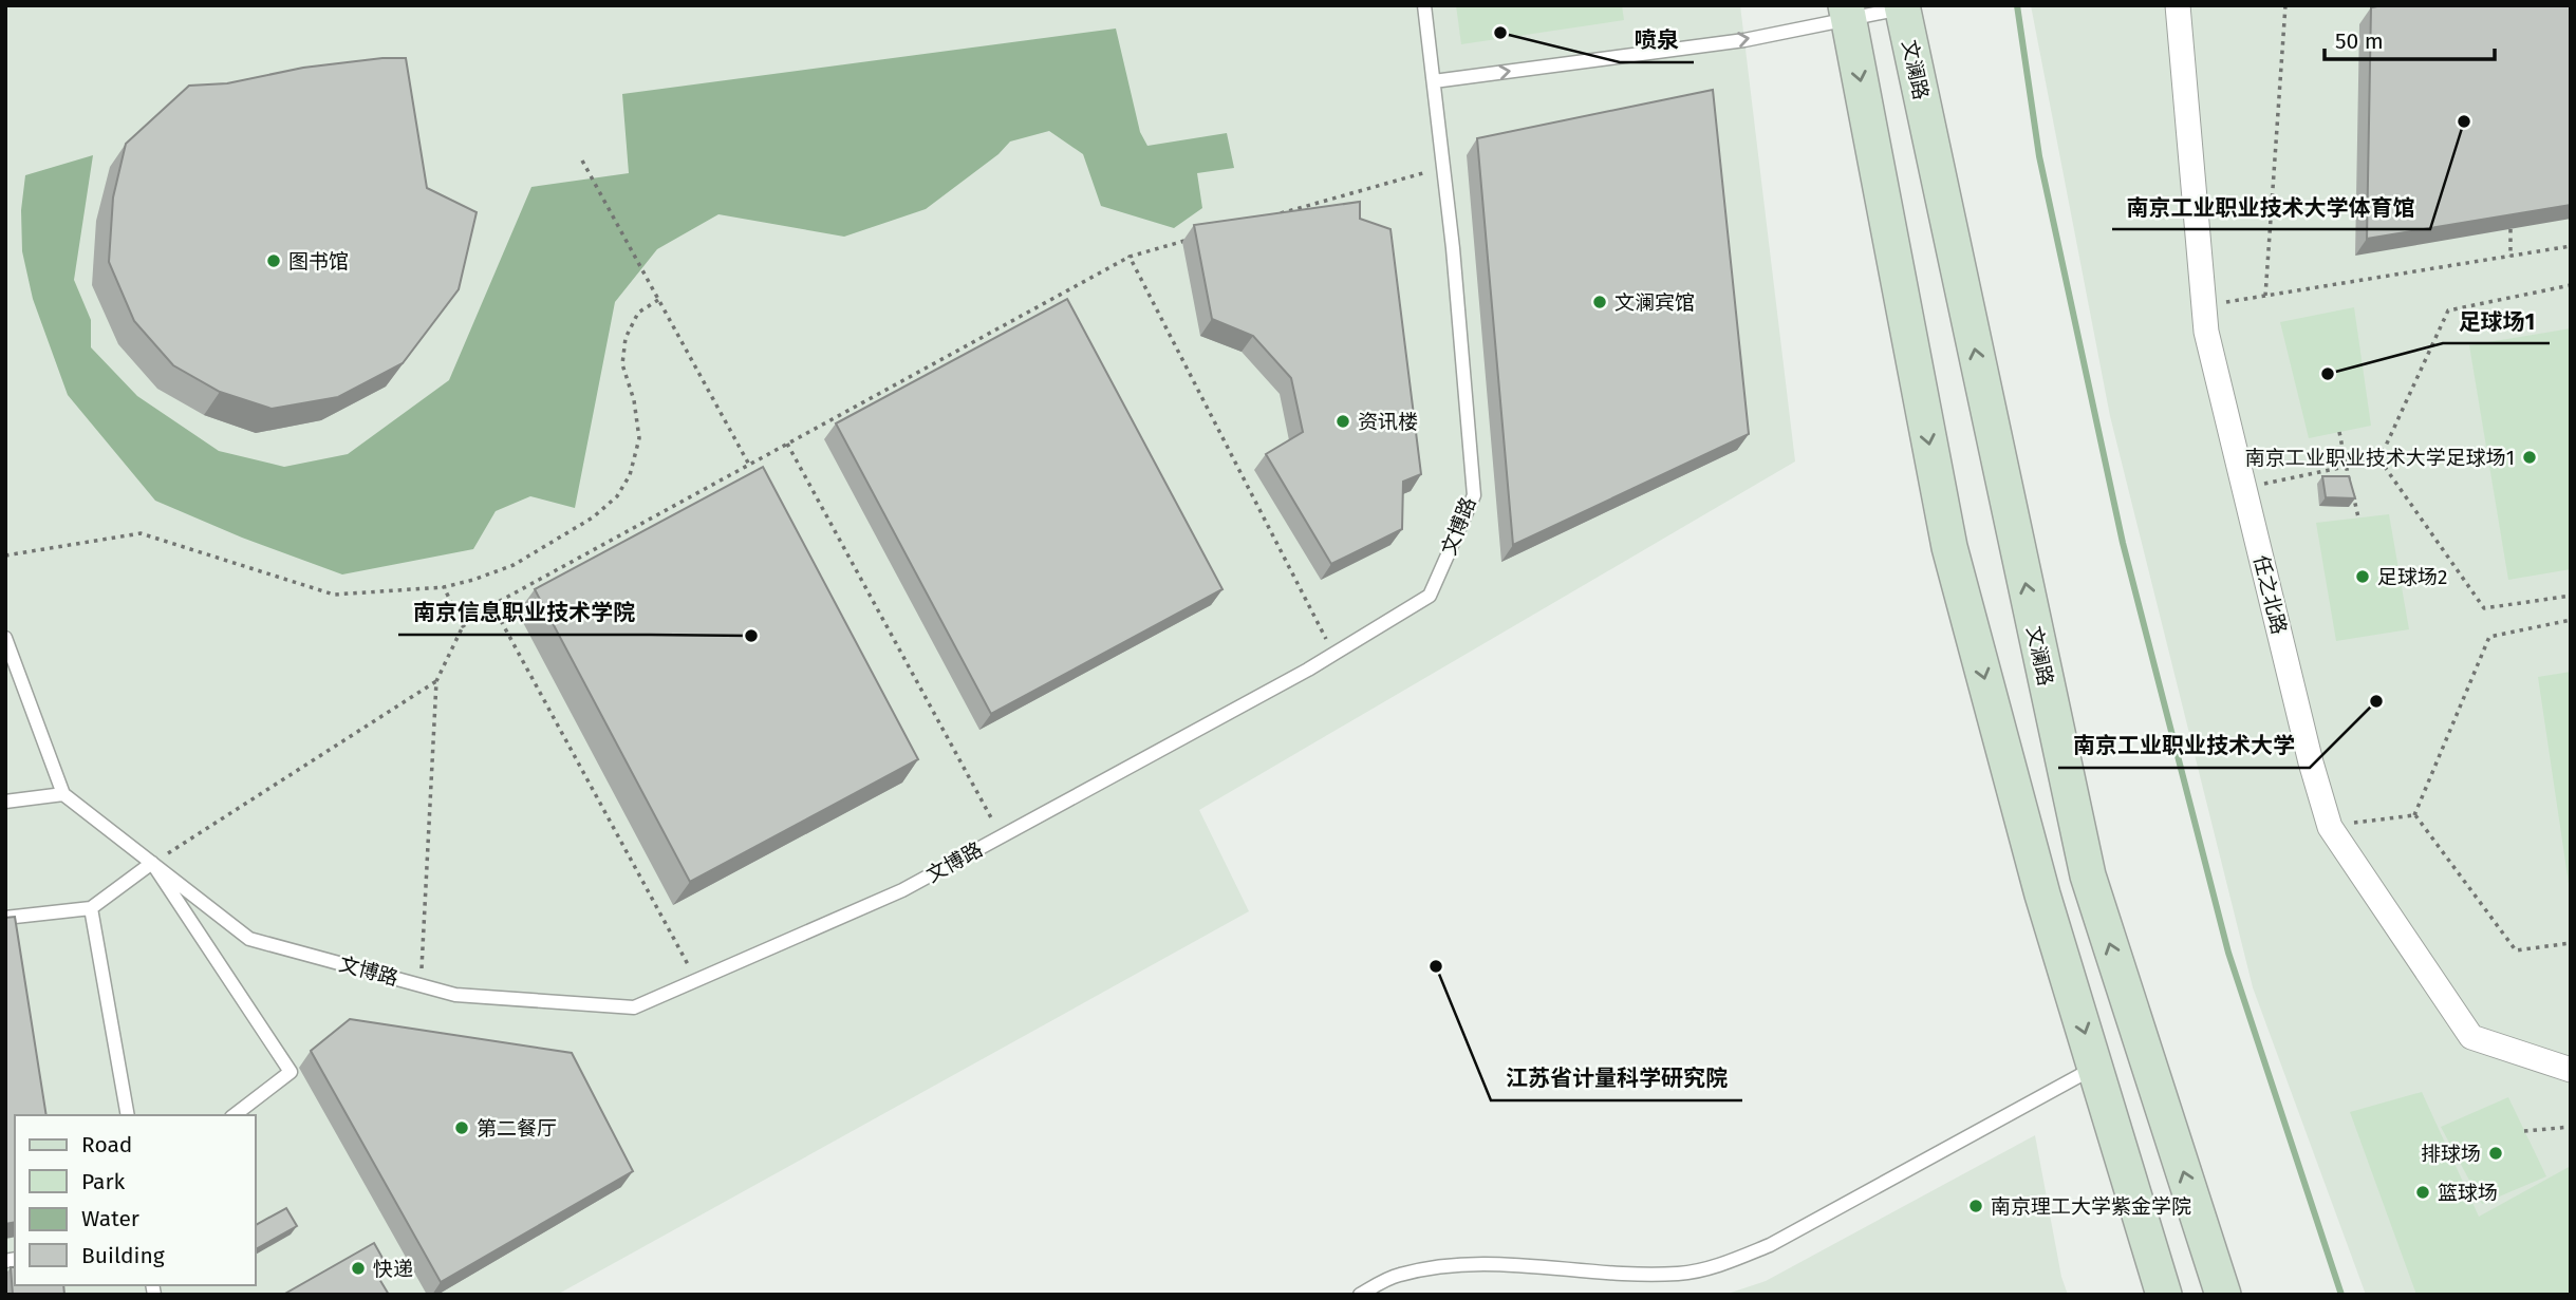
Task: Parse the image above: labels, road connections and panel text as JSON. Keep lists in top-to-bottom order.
{
  "streets": {
    "main road": ["文澜路"],
    "street": ["任之北路"],
    "lane": ["文博路"]
  },
  "places": [
    "喷泉",
    "南京工业职业技术大学体育馆",
    "图书馆",
    "文澜宾馆",
    "足球场1",
    "资讯楼",
    "南京工业职业技术大学足球场1",
    "足球场2",
    "南京信息职业技术学院",
    "南京工业职业技术大学",
    "江苏省计量科学研究院",
    "第二餐厅",
    "排球场",
    "篮球场",
    "南京理工大学紫金学院",
    "快递"
  ],
  "legend": [
    "Road",
    "Park",
    "Water",
    "Building"
  ],
  "scale_bar": "50 m"
}
